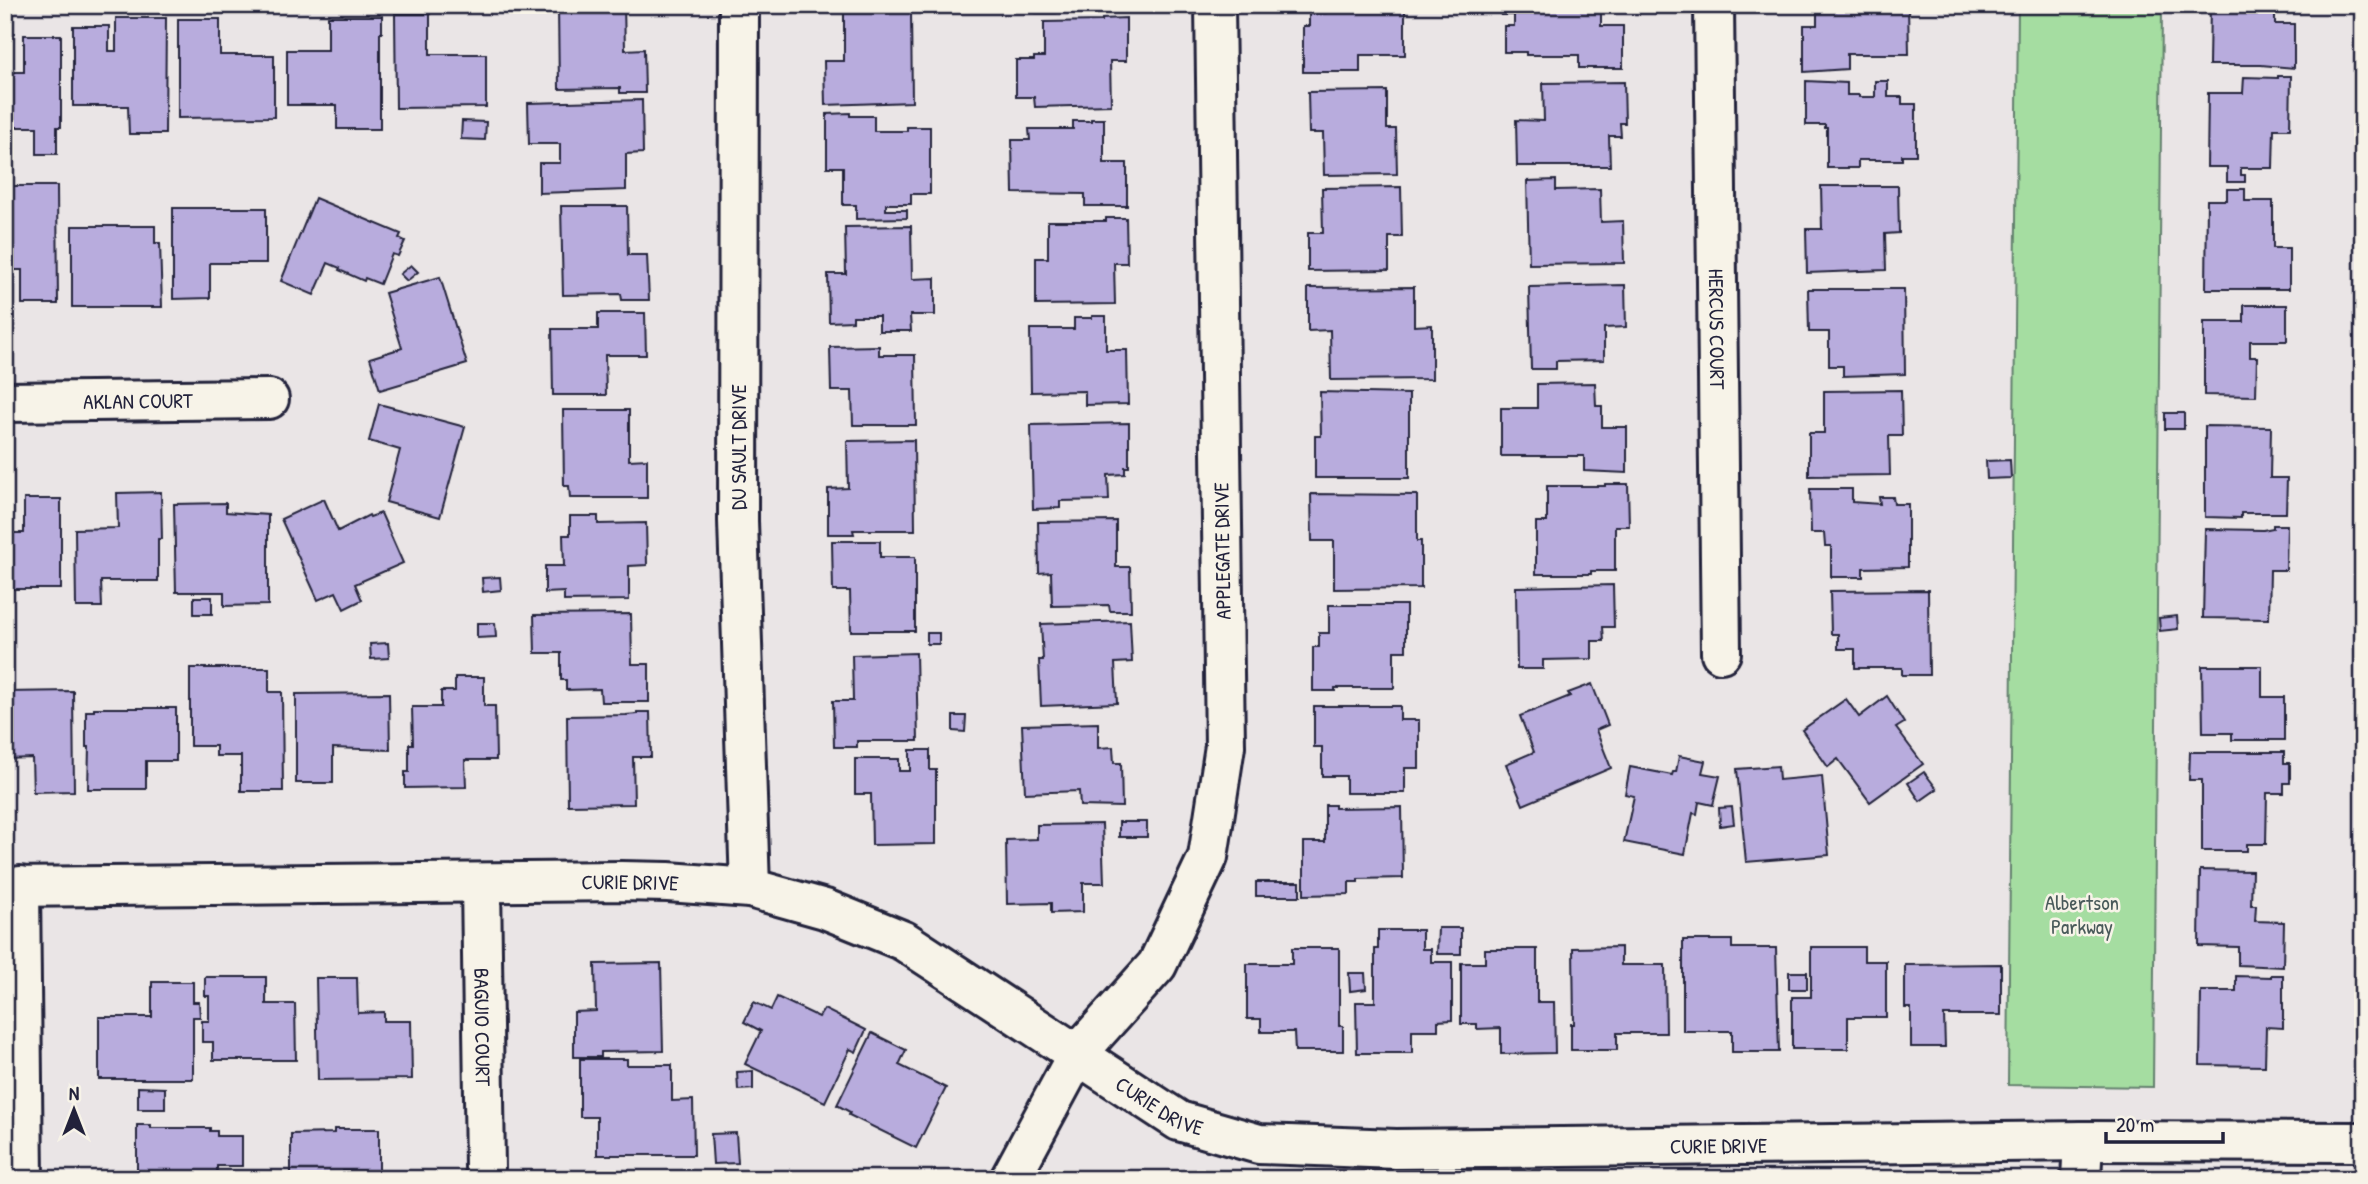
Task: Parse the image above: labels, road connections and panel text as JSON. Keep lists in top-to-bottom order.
{
  "streets": {
    "street": [
      "HERCUS COURT",
      "AKLAN COURT",
      "DU SAULT DRIVE",
      "APPLEGATE DRIVE",
      "CURIE DRIVE",
      "BAGUIO COURT"
    ]
  },
  "crossings": [
    ["DU SAULT DRIVE", "CURIE DRIVE"],
    ["APPLEGATE DRIVE", "CURIE DRIVE"],
    ["CURIE DRIVE", "BAGUIO COURT"]
  ],
  "parks": ["Albertson Parkway"],
  "scale_bar": "20 m",
  "north": "top"
}
